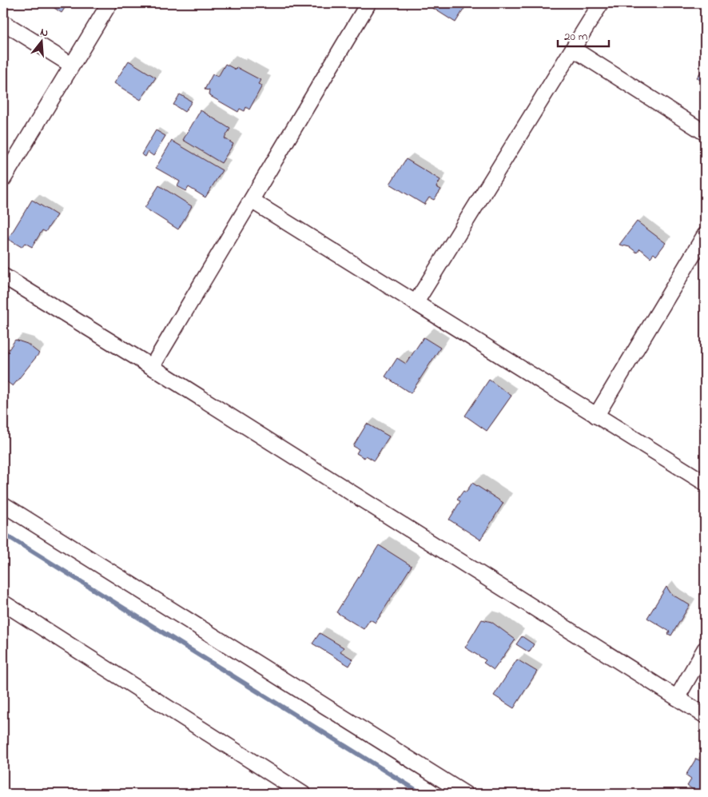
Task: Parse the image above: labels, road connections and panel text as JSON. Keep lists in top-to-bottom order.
{
  "scale_bar": "20 m",
  "north": "top"
}
